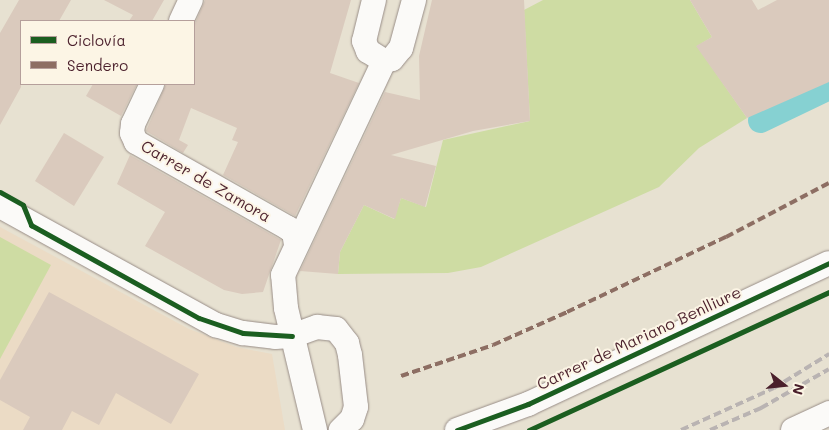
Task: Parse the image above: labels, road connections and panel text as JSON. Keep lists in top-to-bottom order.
{
  "streets": {
    "street": ["Carrer de Zamora", "Carrer de Mariano Benlliure"]
  },
  "legend": ["Ciclovía", "Sendero"],
  "north": "right"
}
